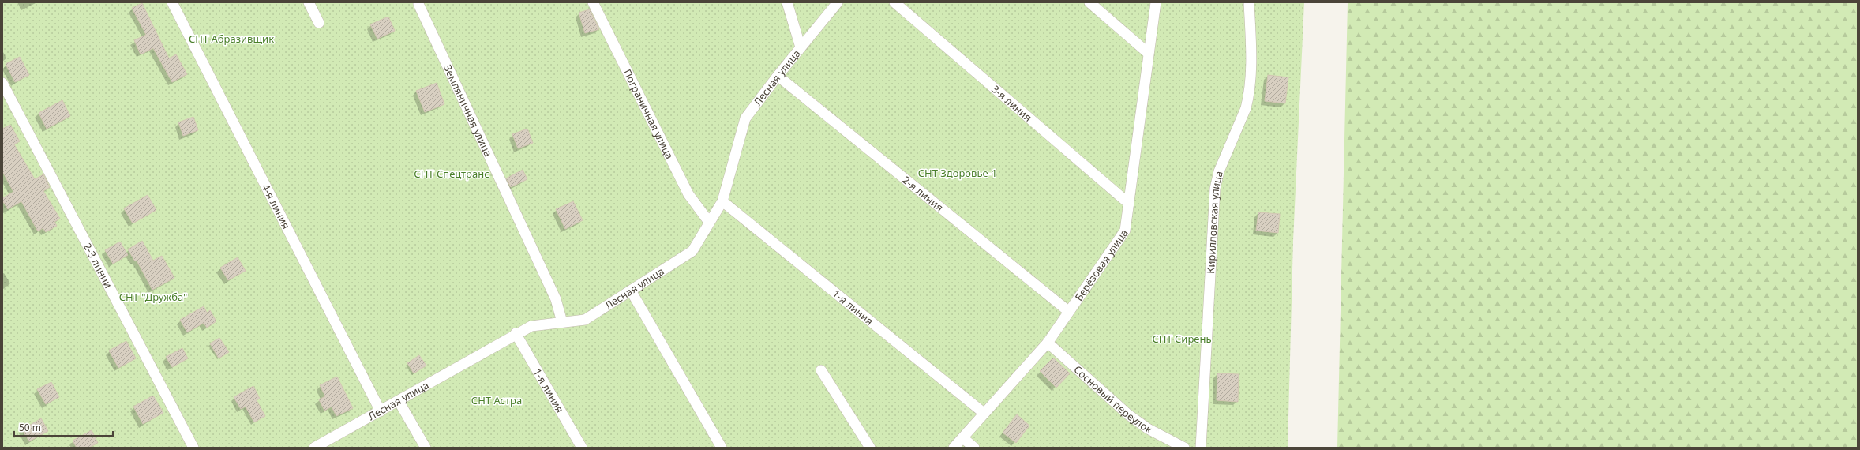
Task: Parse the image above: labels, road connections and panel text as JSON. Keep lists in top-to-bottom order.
{
  "streets": {
    "street": [
      "Лесная улица",
      "3-я линия",
      "Земляничная улица",
      "Пограничная улица",
      "2-я линия",
      "4-я линия",
      "Кирилловская улица",
      "Берёзовая улица",
      "2-3 линии",
      "1-я линия",
      "Сосновый переулок"
    ]
  },
  "crossings": [
    ["Лесная улица", "Земляничная улица"],
    ["Лесная улица", "Пограничная улица"],
    ["Лесная улица", "2-я линия"],
    ["Лесная улица", "4-я линия"],
    ["Лесная улица", "1-я линия"],
    ["3-я линия", "Берёзовая улица"],
    ["2-я линия", "Берёзовая улица"],
    ["Берёзовая улица", "1-я линия"],
    ["Берёзовая улица", "Сосновый переулок"]
  ],
  "parks": [
    "СНТ Абразивщик",
    "СНТ Здоровье-1",
    "СНТ Спецтранс",
    "СНТ \"Дружба\"",
    "СНТ Сирень",
    "СНТ Астра"
  ],
  "scale_bar": "50 m"
}
